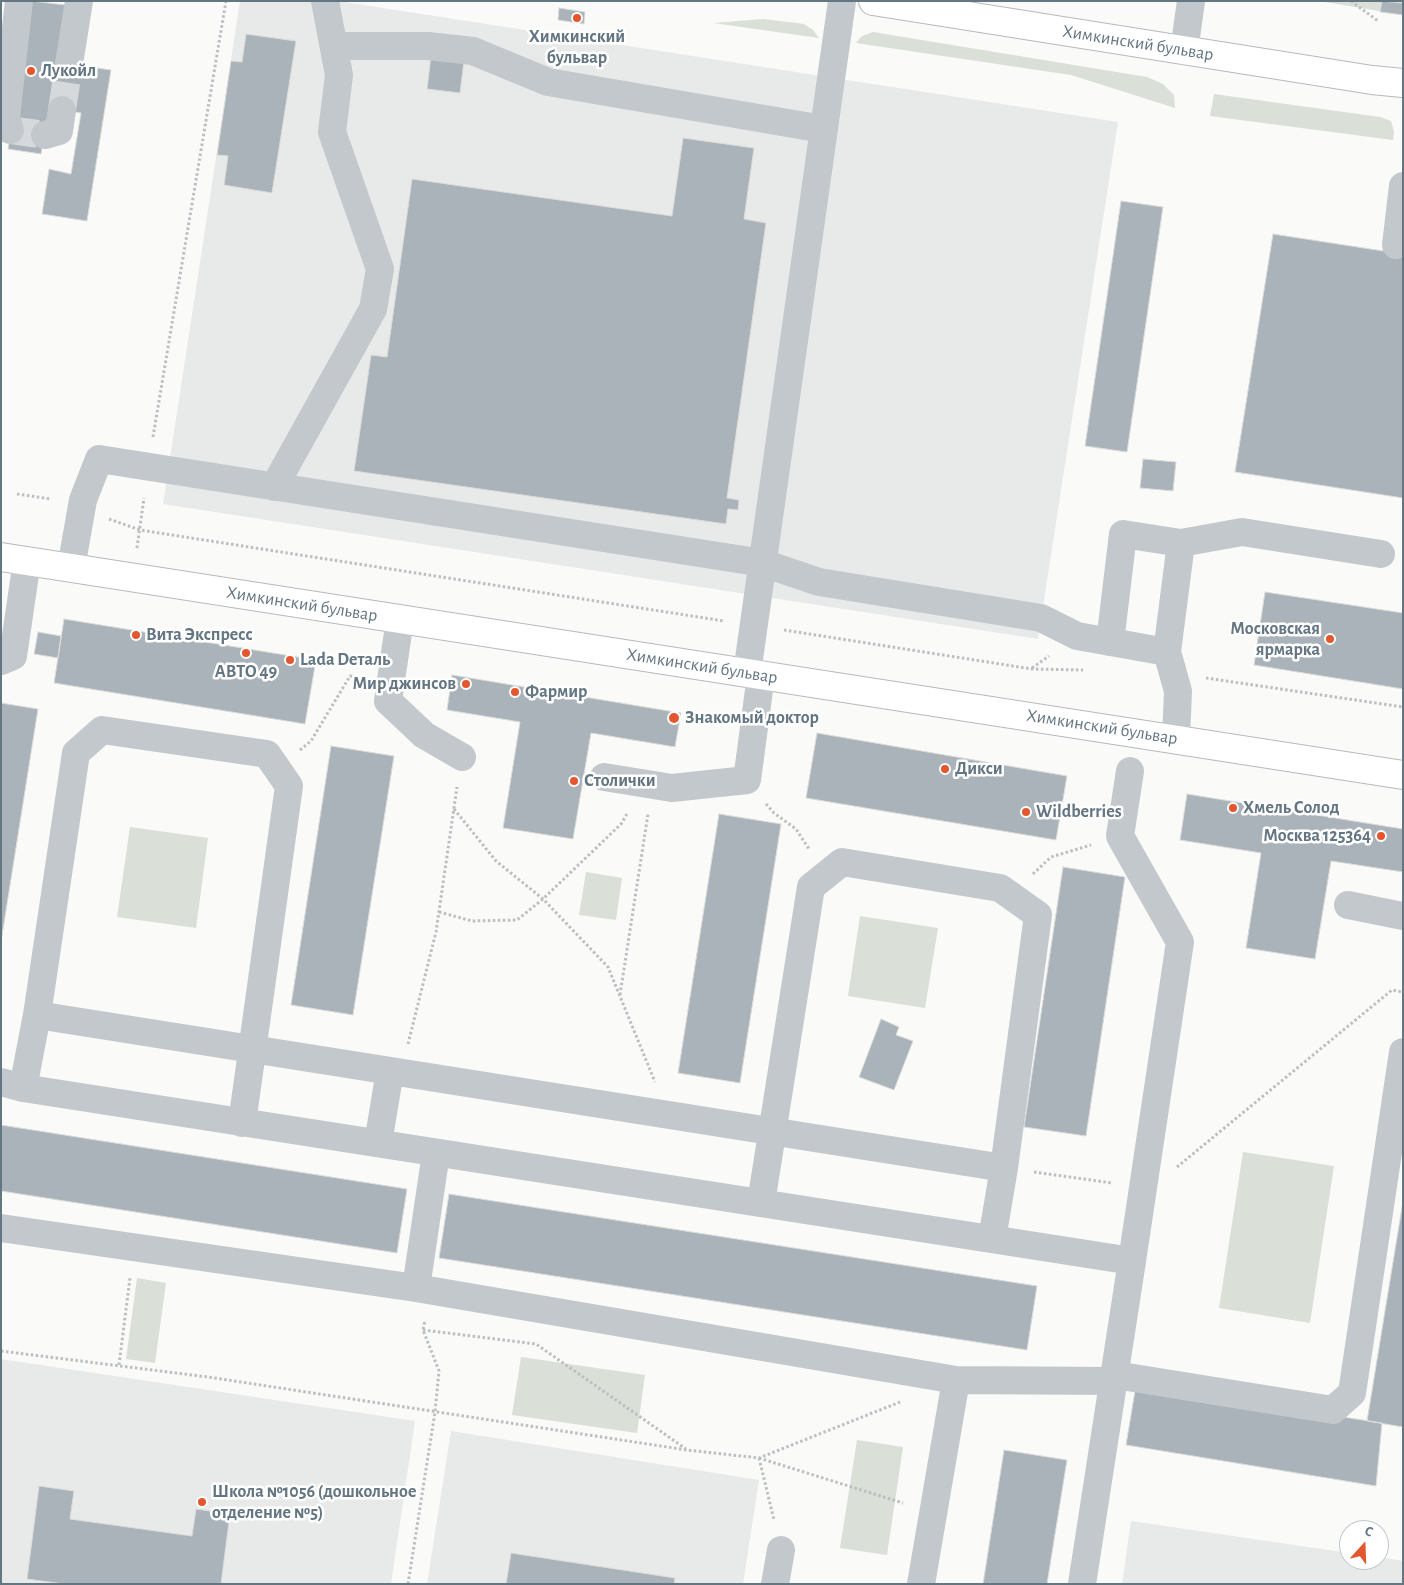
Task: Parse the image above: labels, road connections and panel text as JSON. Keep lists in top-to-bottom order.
{
  "streets": {
    "main road": ["Химкинский бульвар"]
  },
  "places": [
    "Химкинский бульвар",
    "Лукойл",
    "Вита Экспресс",
    "Московская ярмарка",
    "АВТО 49",
    "Lada Dеталь",
    "Мир джинсов",
    "Фармир",
    "Знакомый доктор",
    "Дикси",
    "Столички",
    "Хмель Солод",
    "Wildberries",
    "Москва 125364",
    "Школа №1056 (дошкольное отделение №5)"
  ],
  "north": "top"
}
